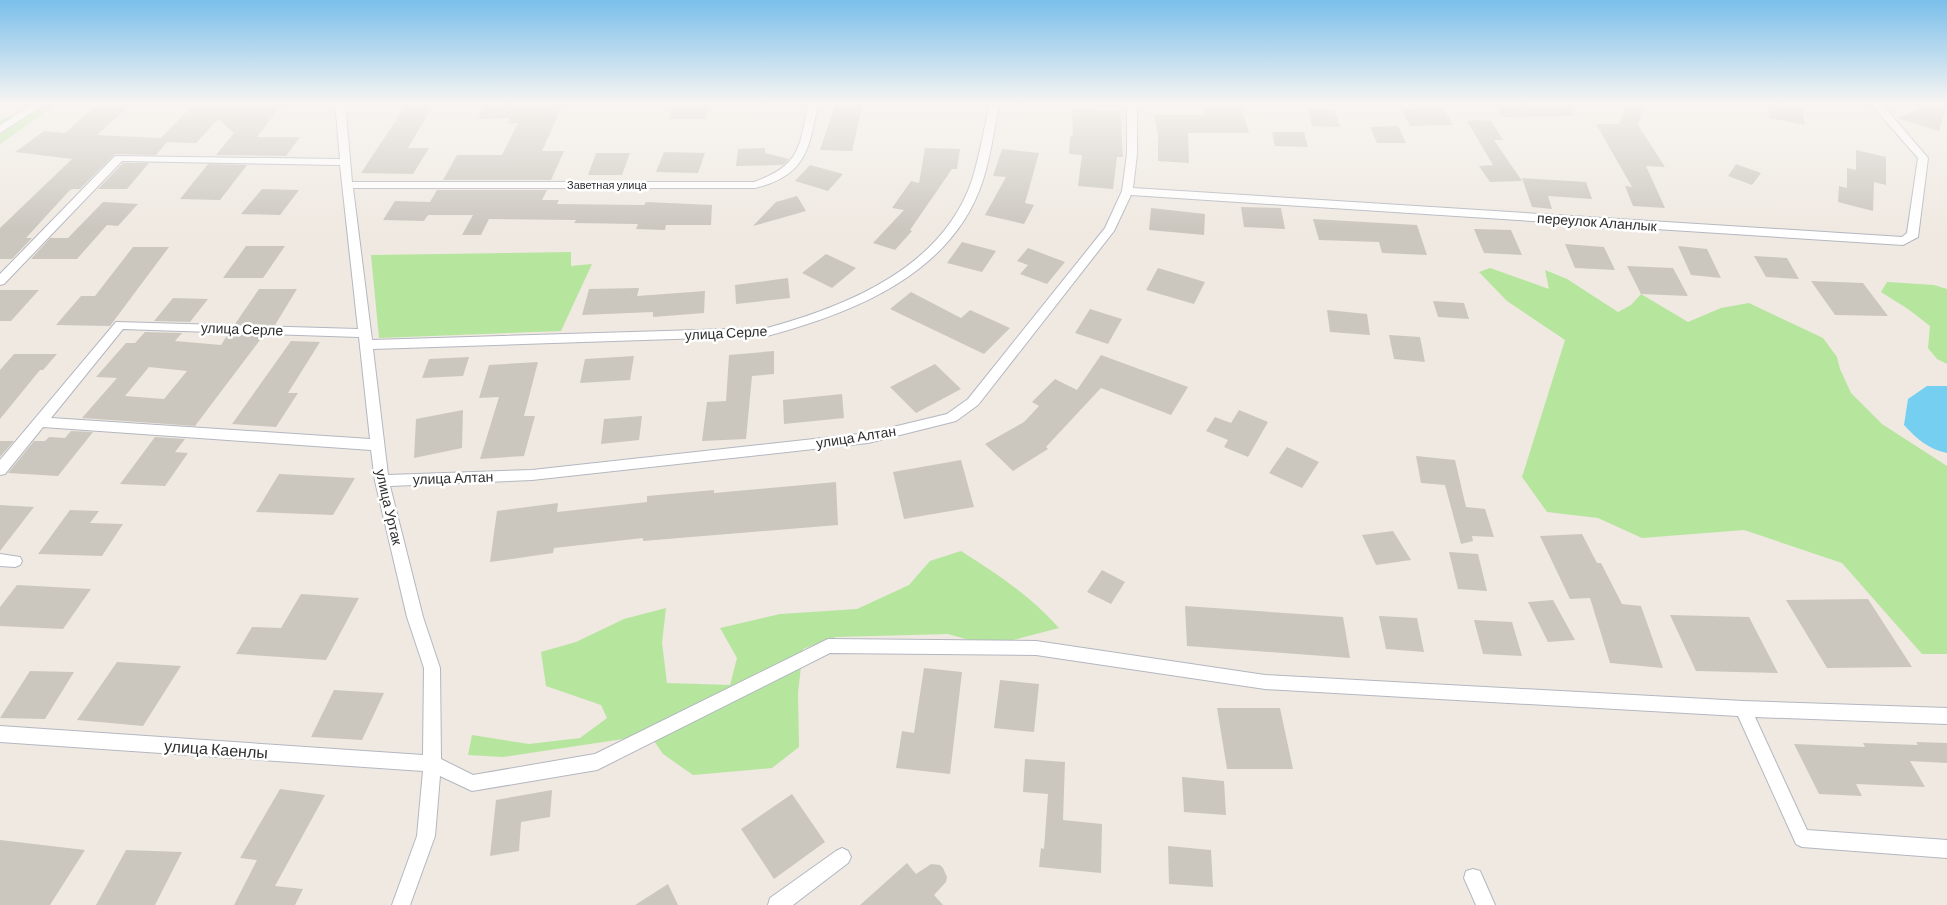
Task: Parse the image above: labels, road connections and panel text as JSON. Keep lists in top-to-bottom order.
{
  "streets": {
    "street": [
      "Заветная улица",
      "переулок Аланлык",
      "улица Серле",
      "улица Алтан",
      "улица Уртак",
      "улица Каенлы"
    ]
  },
  "crossings": [
    ["Заветная улица", "улица Уртак"],
    ["переулок Аланлык", "улица Алтан"],
    ["улица Серле", "улица Уртак"],
    ["улица Алтан", "улица Уртак"],
    ["улица Уртак", "улица Каенлы"]
  ]
}
